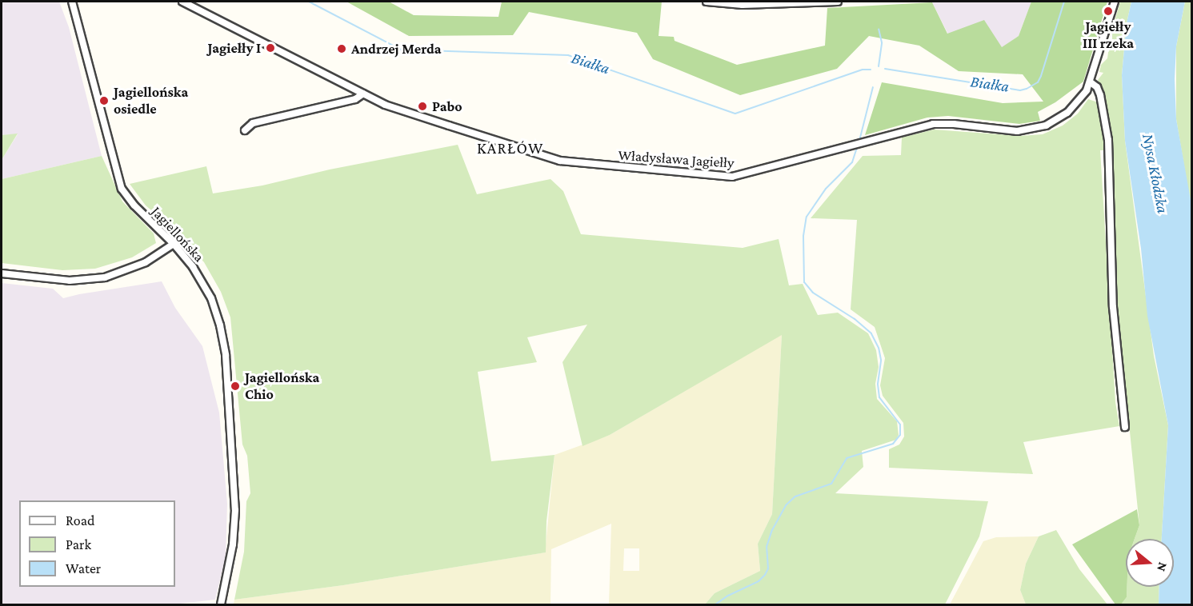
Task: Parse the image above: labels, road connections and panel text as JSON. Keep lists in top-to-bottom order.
{
  "streets": {
    "street": ["Władysława Jagiełły", "Jagiellońska"]
  },
  "districts": ["KARŁÓW"],
  "water": ["Białka", "Nysa Kłodzka"],
  "places": [
    "Jagiełły III rzeka",
    "Jagiełły I",
    "Andrzej Merda",
    "Jagiellońska osiedle",
    "Pabo",
    "Jagiellońska Chio"
  ],
  "legend": ["Road", "Park", "Water"],
  "north": "right"
}
